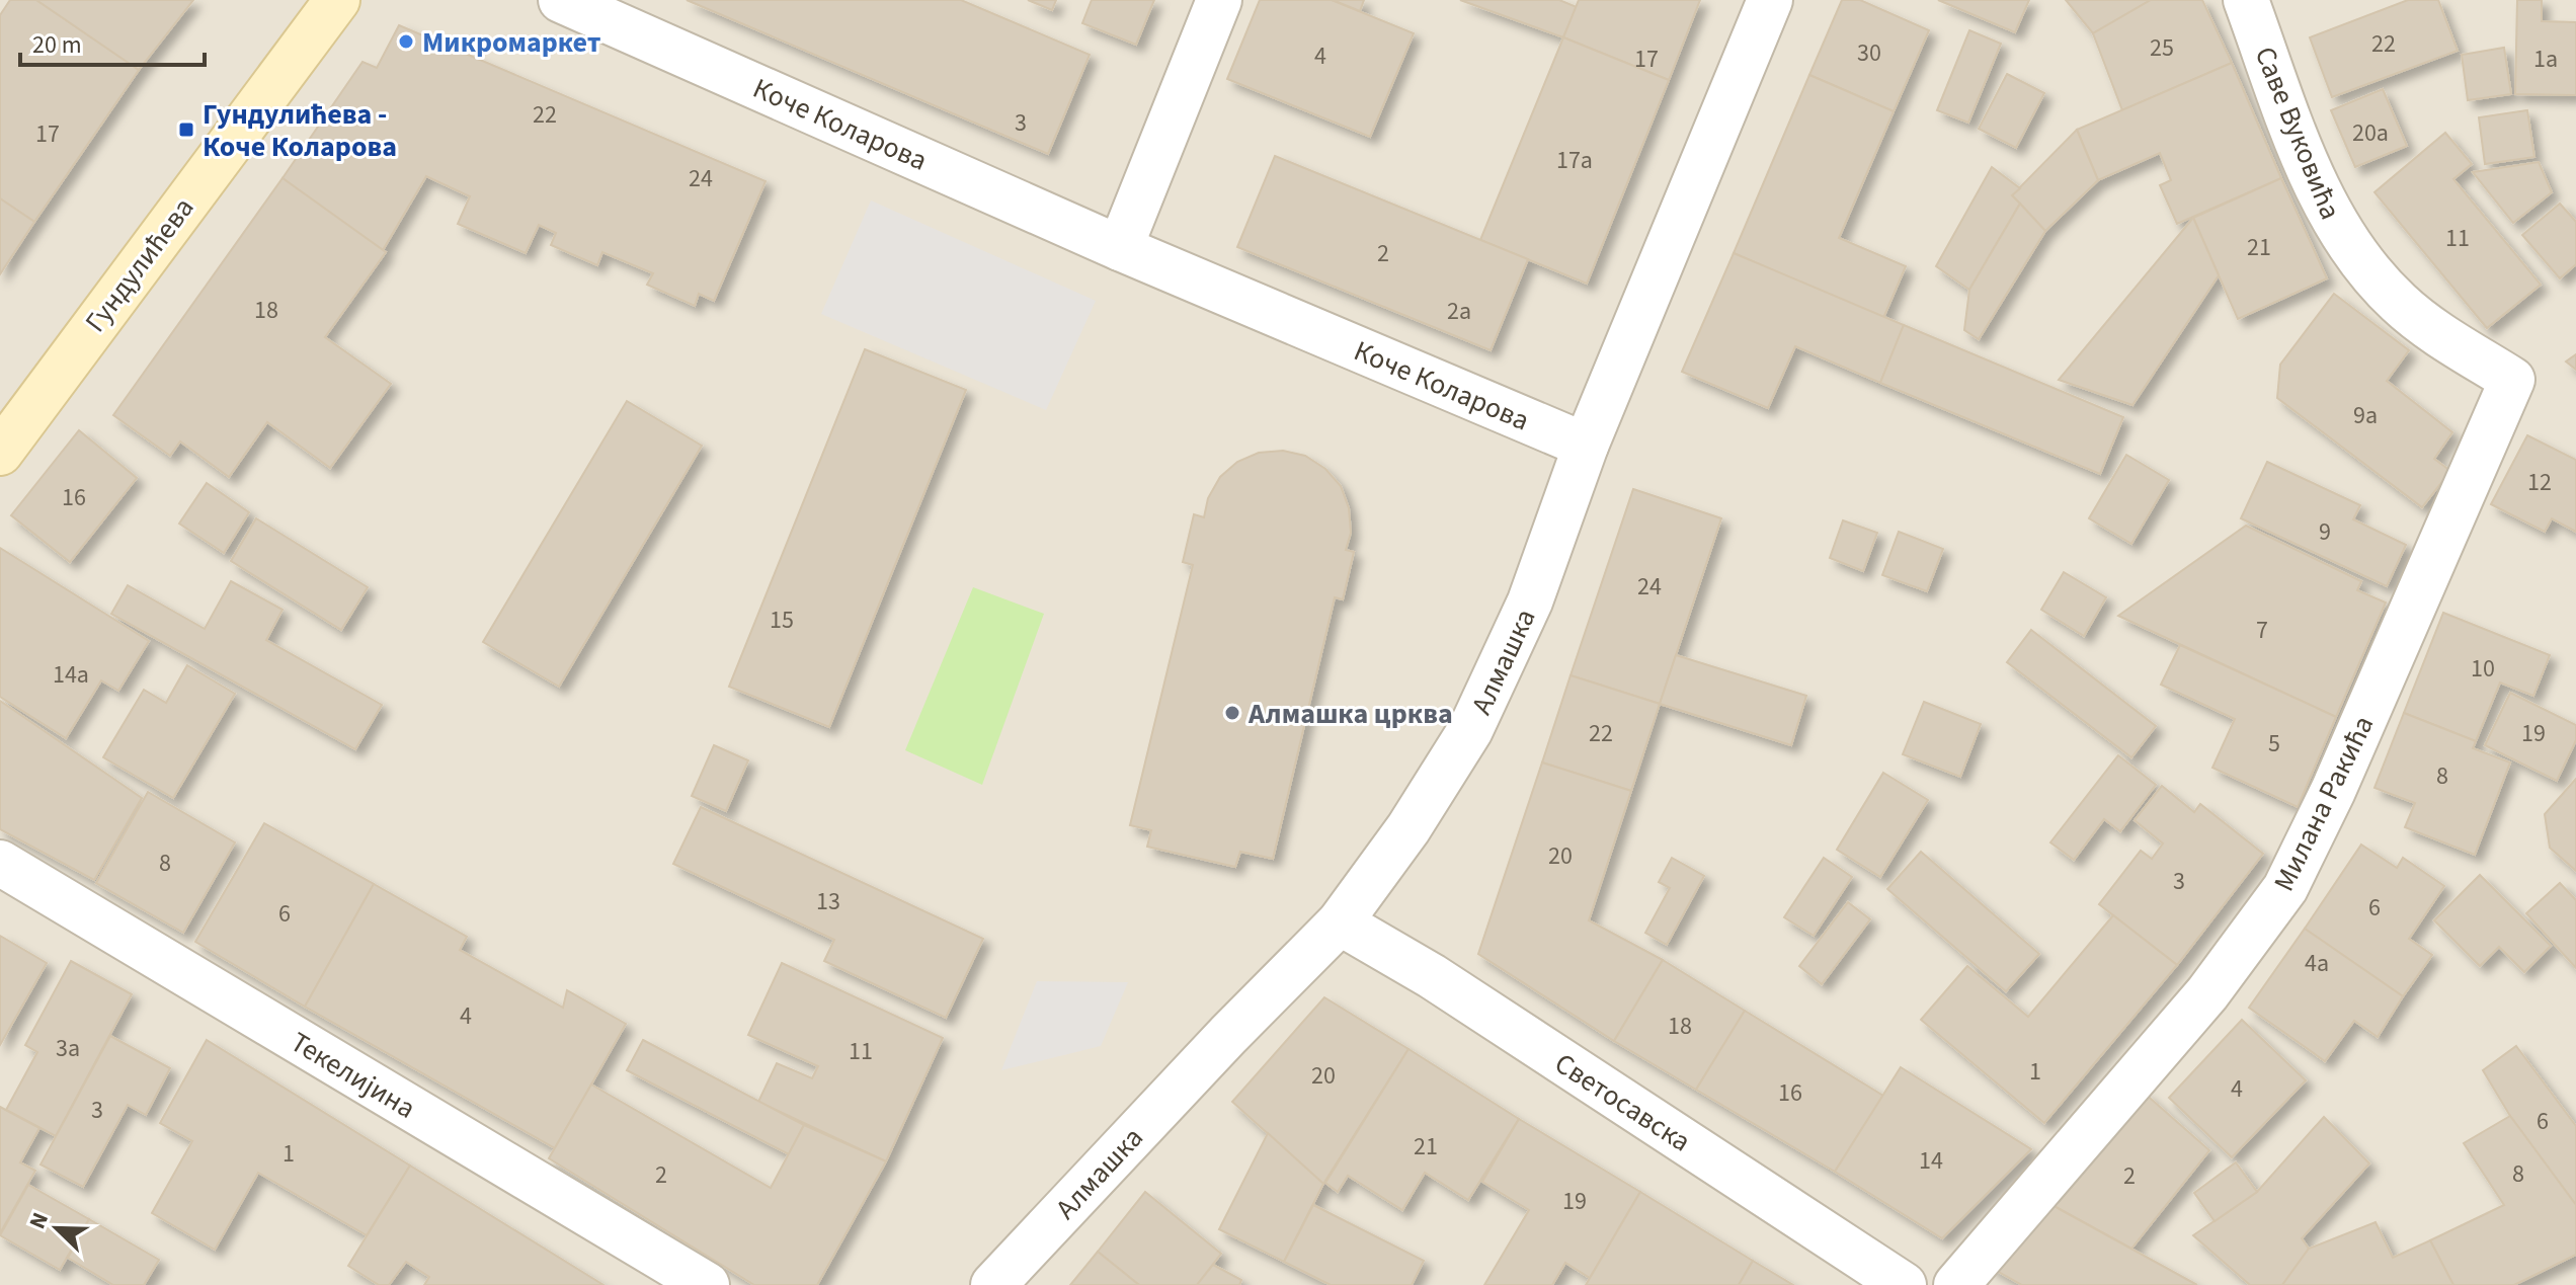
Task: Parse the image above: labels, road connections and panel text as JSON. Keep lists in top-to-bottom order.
{
  "streets": {
    "street": [
      "Коче Коларова",
      "Саве Вуковића",
      "Гундулићева",
      "Алмашка",
      "Милана Ракића",
      "Текелијина",
      "Светосавска"
    ]
  },
  "crossings": [
    ["Коче Коларова", "Алмашка"],
    ["Саве Вуковића", "Милана Ракића"],
    ["Алмашка", "Светосавска"]
  ],
  "places": {
    "other": ["Микромаркет", "Алмашка црква"],
    "transit": ["Гундулићева - Коче Коларова"]
  },
  "house_numbers": [
    "22",
    "25",
    "30",
    "4",
    "17",
    "1a",
    "22",
    "3",
    "20a",
    "17",
    "17a",
    "24",
    "11",
    "21",
    "2",
    "18",
    "2a",
    "9a",
    "12",
    "16",
    "9",
    "24",
    "15",
    "7",
    "10",
    "14a",
    "22",
    "19",
    "5",
    "8",
    "20",
    "8",
    "3",
    "13",
    "6",
    "6",
    "4a",
    "4",
    "18",
    "3a",
    "11",
    "1",
    "20",
    "4",
    "16",
    "3",
    "6",
    "21",
    "1",
    "14",
    "8",
    "2",
    "2",
    "19"
  ],
  "scale_bar": "20 m",
  "north": "top left"
}
